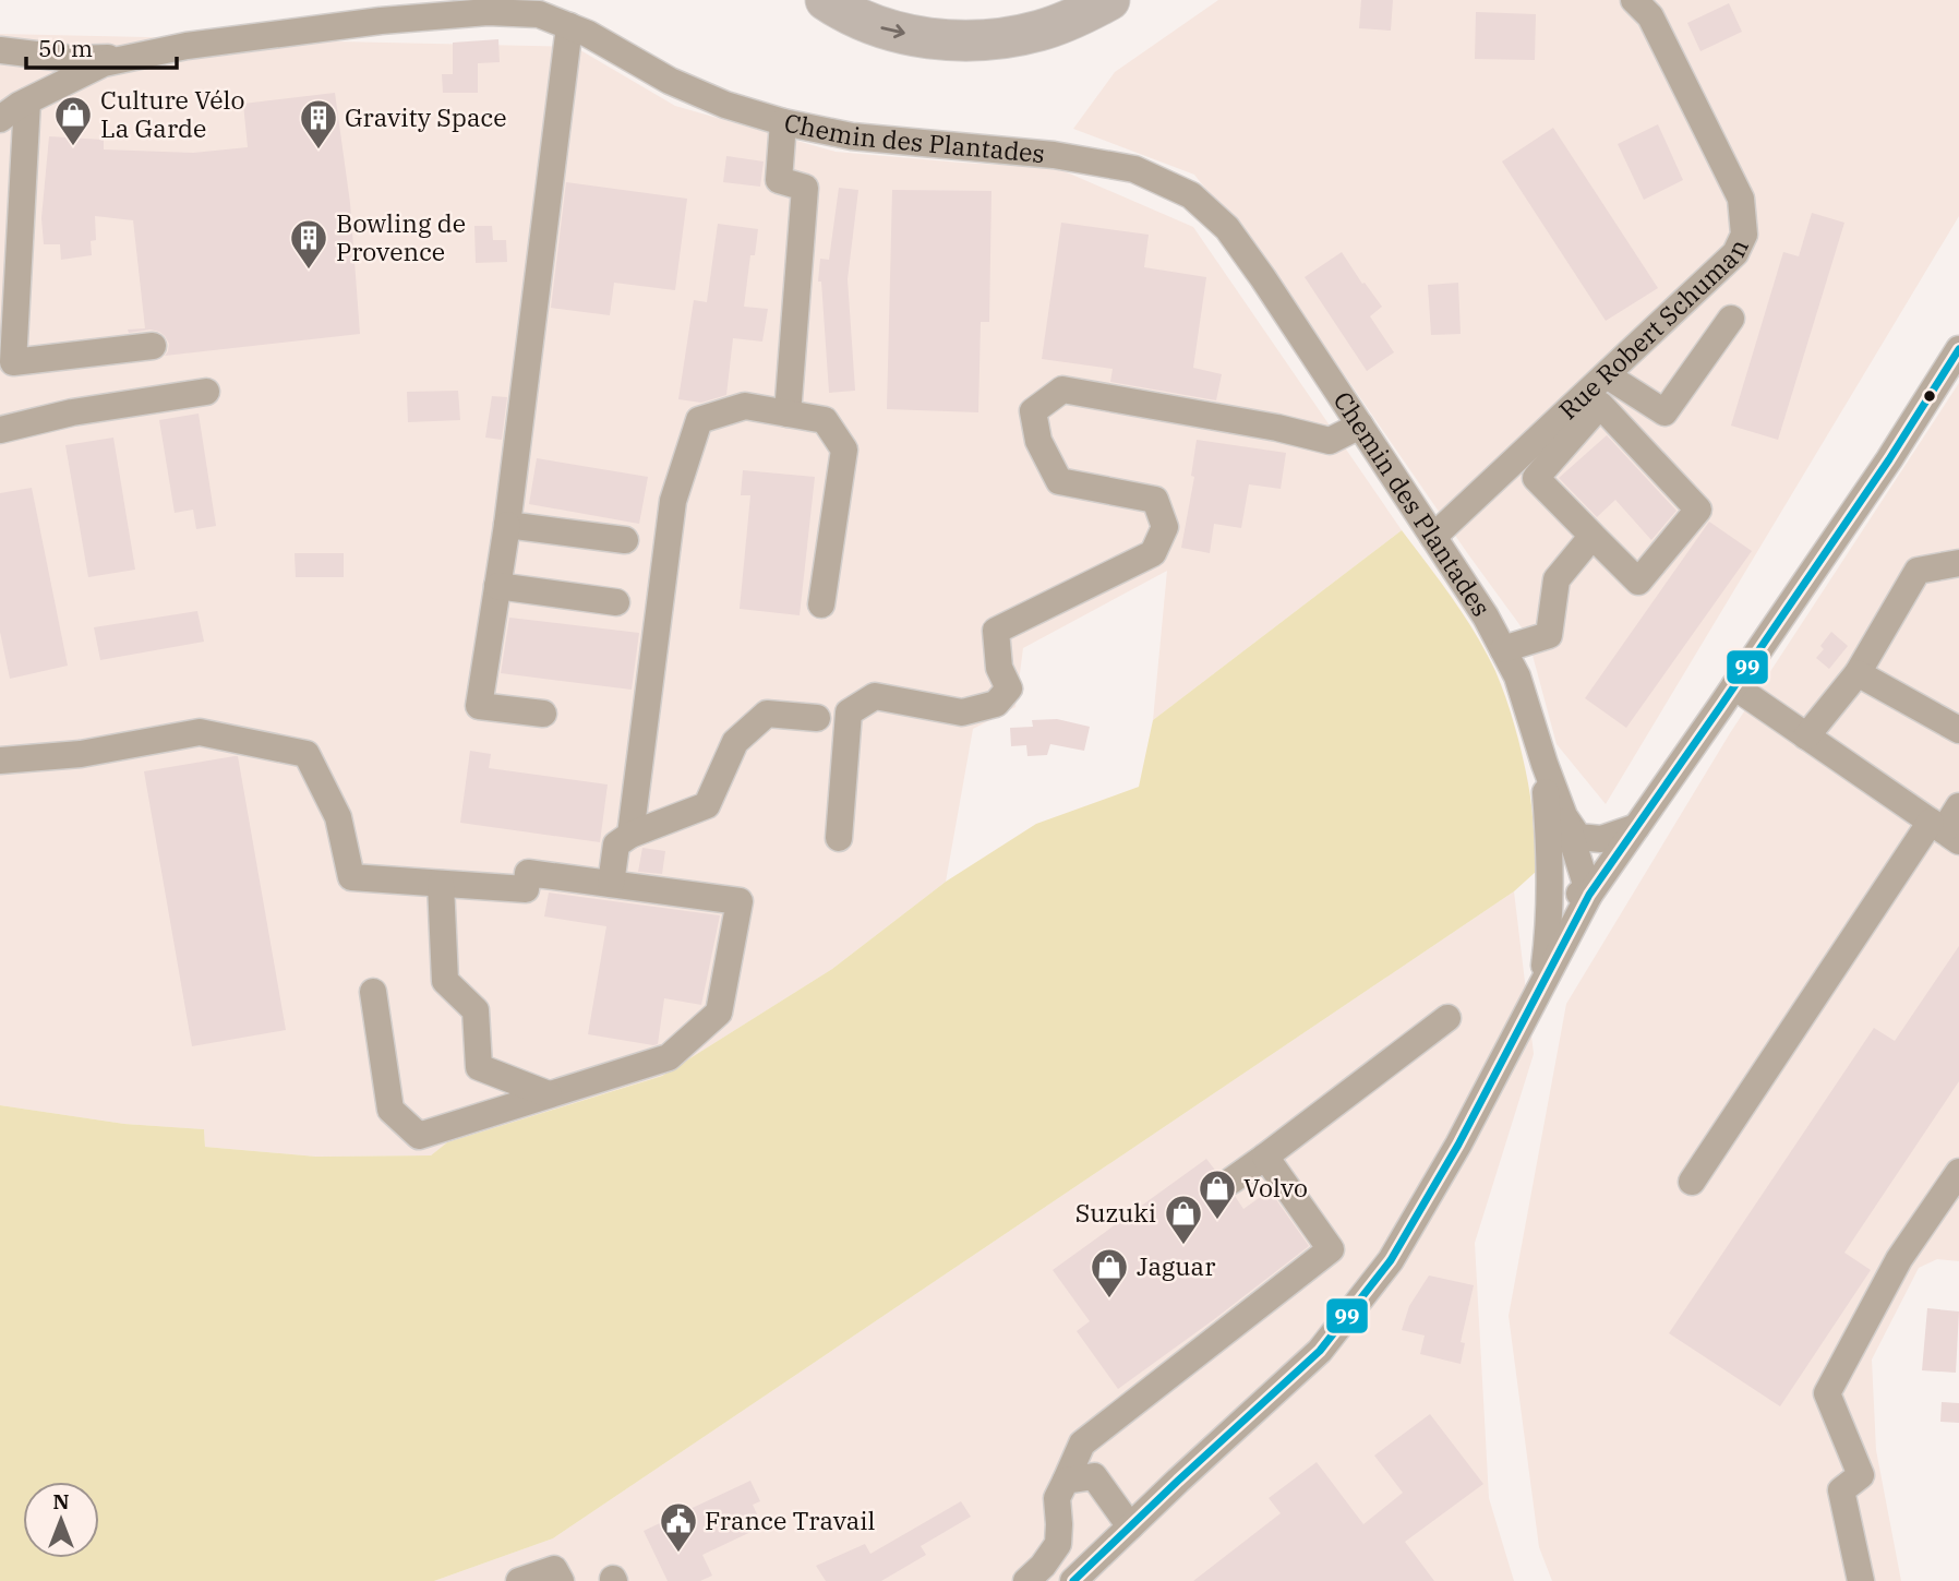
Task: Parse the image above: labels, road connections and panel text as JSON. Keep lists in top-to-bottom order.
{
  "streets": {
    "street": ["Chemin des Plantades", "Rue Robert Schuman"]
  },
  "crossings": [
    ["Chemin des Plantades", "Rue Robert Schuman"]
  ],
  "places": {
    "shop": [
      "Culture Vélo La Garde",
      "Volvo",
      "Suzuki",
      "Jaguar"
    ],
    "building": ["Gravity Space", "Bowling de Provence"],
    "public building": ["France Travail"]
  },
  "lines": ["transit line 99"],
  "scale_bar": "50 m",
  "north": "top"
}
